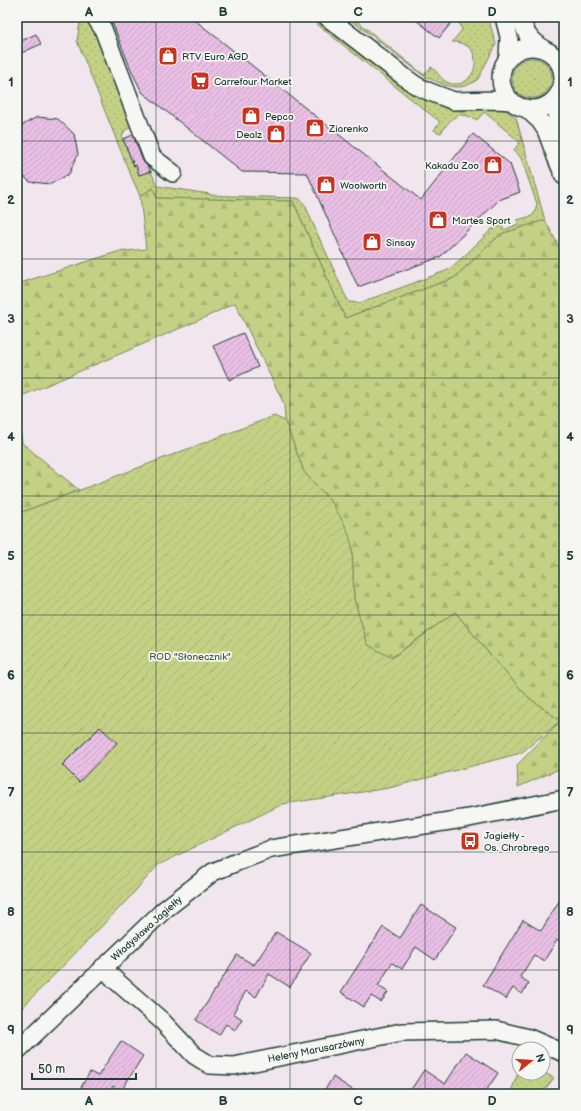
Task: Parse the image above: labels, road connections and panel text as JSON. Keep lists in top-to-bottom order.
{
  "streets": {
    "street": ["Władysława Jagiełły", "Heleny Marusarzówny"]
  },
  "crossings": [
    ["Władysława Jagiełły", "Heleny Marusarzówny"]
  ],
  "parks": ["ROD \"Słonecznik\""],
  "places": {
    "shop": [
      "RTV Euro AGD",
      "Pepco",
      "Ziarenko",
      "Dealz",
      "Kakadu Zoo",
      "Woolworth",
      "Martes Sport",
      "Sinsay"
    ],
    "supermarket": ["Carrefour Market"],
    "bus stop": ["Jagiełły - Os. Chrobrego"]
  },
  "scale_bar": "50 m",
  "north": "right",
  "grid": {
    "columns": [
      "A",
      "B",
      "C",
      "D"
    ],
    "rows": [
      "1",
      "2",
      "3",
      "4",
      "5",
      "6",
      "7",
      "8",
      "9"
    ]
  }
}
